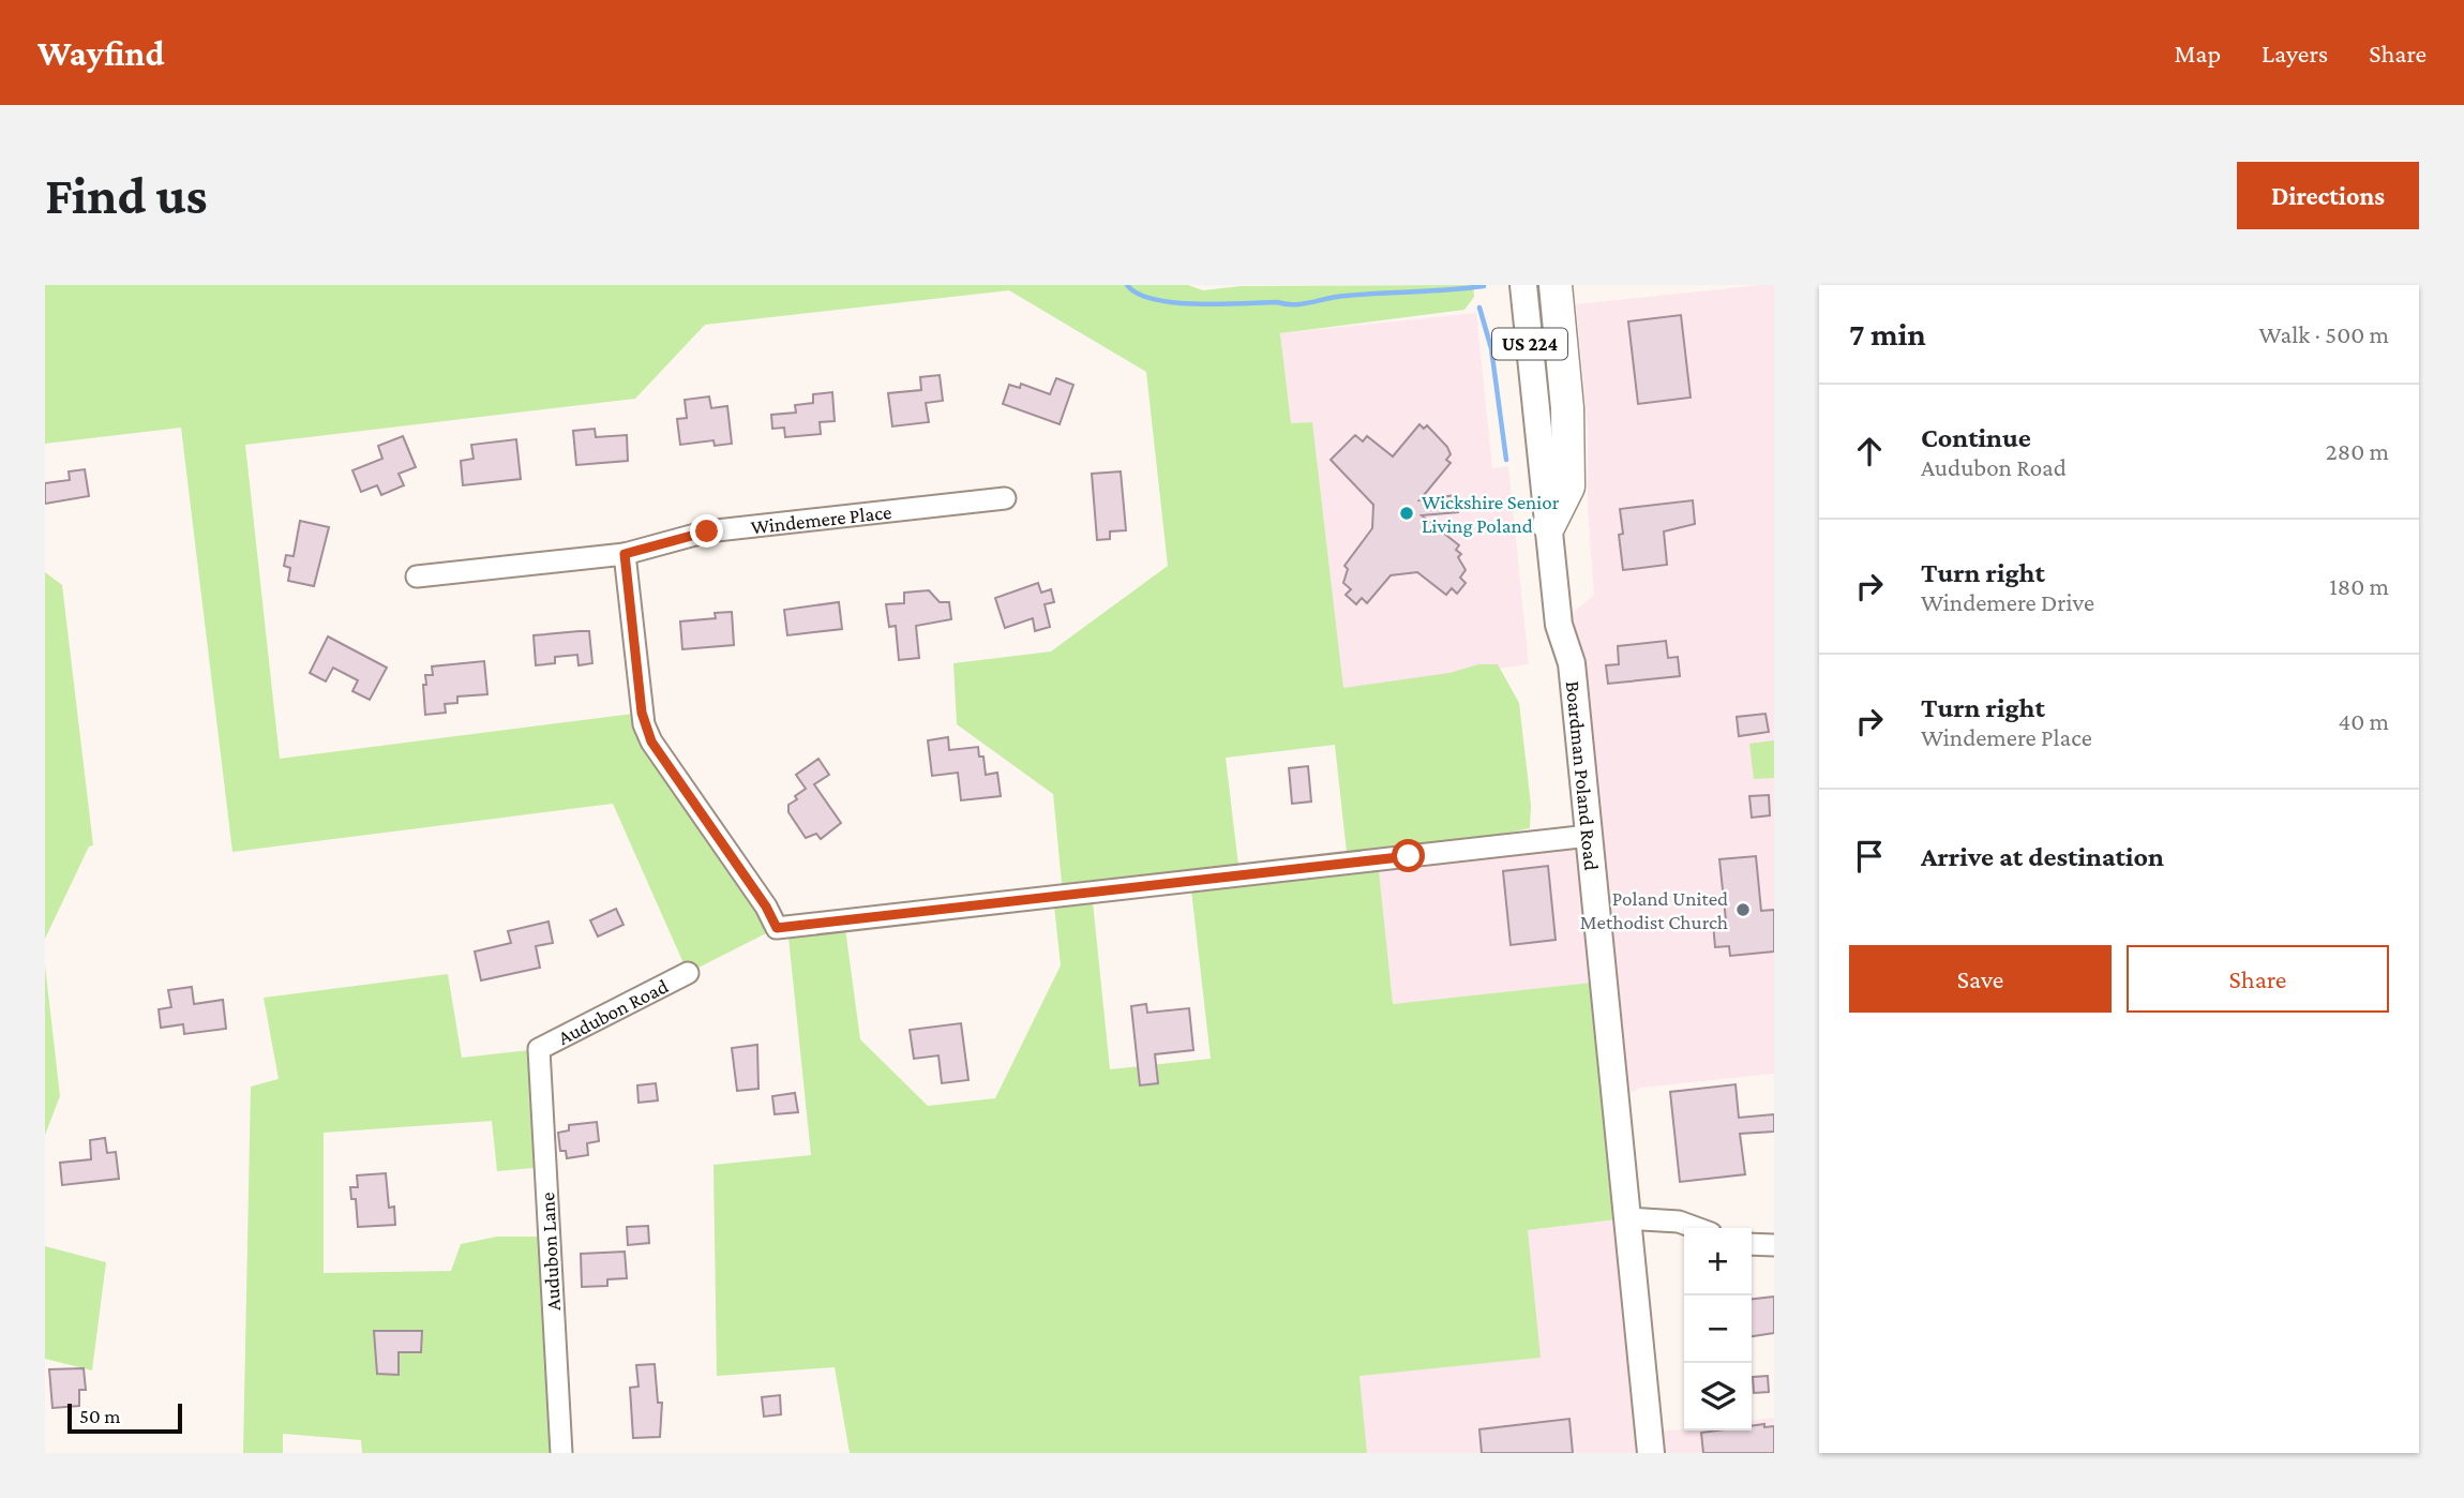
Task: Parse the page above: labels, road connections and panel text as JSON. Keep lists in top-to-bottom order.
{
  "streets": {
    "main road": ["US 224", "Boardman Poland Road"],
    "street": ["Windemere Place", "Audubon Road", "Audubon Lane"]
  },
  "crossings": [
    ["Audubon Road", "Audubon Lane"]
  ],
  "places": ["Wickshire Senior Living Poland", "Poland United Methodist Church"],
  "scale_bar": "50 m",
  "page": {
    "header": "Wayfind",
    "nav": ["Map", "Layers", "Share"],
    "buttons": [
      "Directions",
      ["Save", "Share"]
    ],
    "title": "Find us",
    "heading": ["7 min", "Walk · 500 m"],
    "list": [
      ["Continue", "Audubon Road", "280 m"],
      ["Turn right", "Windemere Drive", "180 m"],
      ["Turn right", "Windemere Place", "40 m"],
      "Arrive at destination"
    ],
    "map_buttons": ["+", "−"],
    "scale": "50 m"
  }
}
